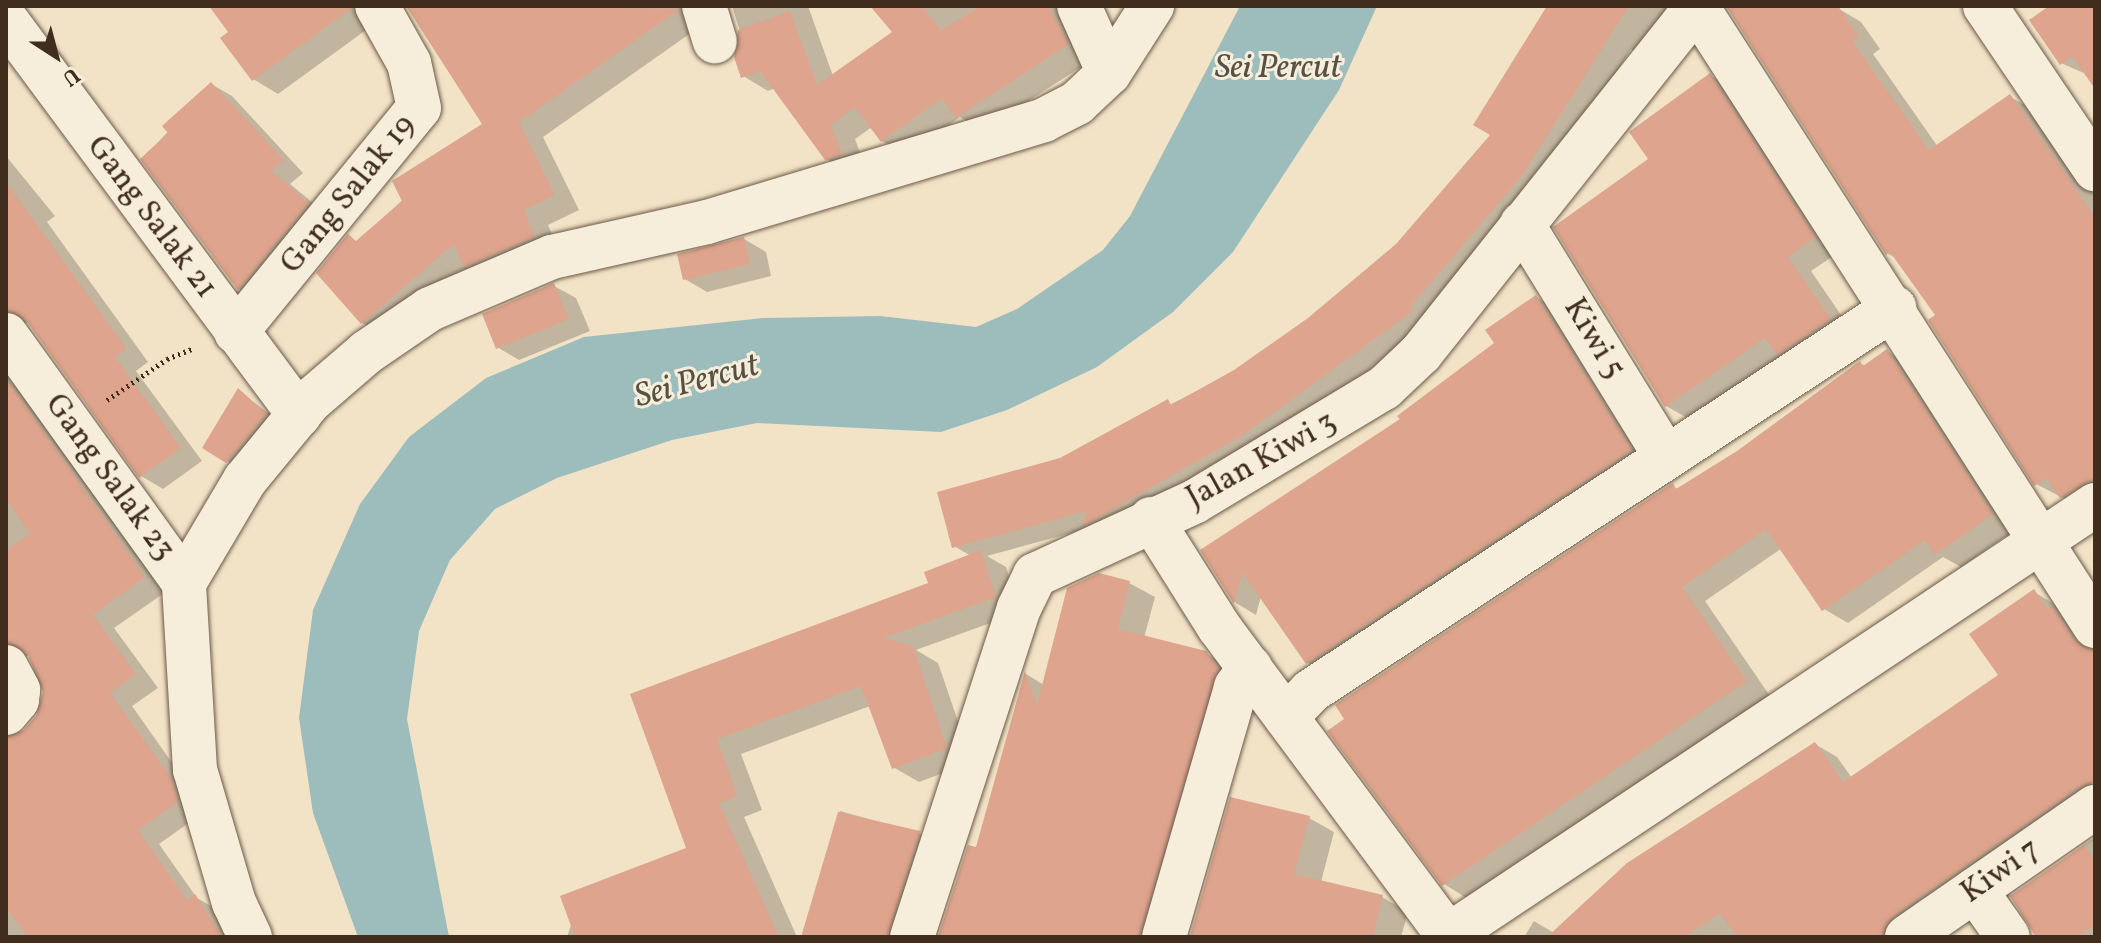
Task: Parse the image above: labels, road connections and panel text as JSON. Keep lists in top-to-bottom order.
{
  "streets": {
    "street": [
      "Gang Salak 19",
      "Gang Salak 21",
      "Kiwi 5",
      "Jalan Kiwi 3",
      "Gang Salak 23",
      "Kiwi 7"
    ]
  },
  "crossings": [
    ["Gang Salak 19", "Gang Salak 21"],
    ["Kiwi 5", "Jalan Kiwi 3"]
  ],
  "water": ["Sei Percut"],
  "north": "bottom right"
}
